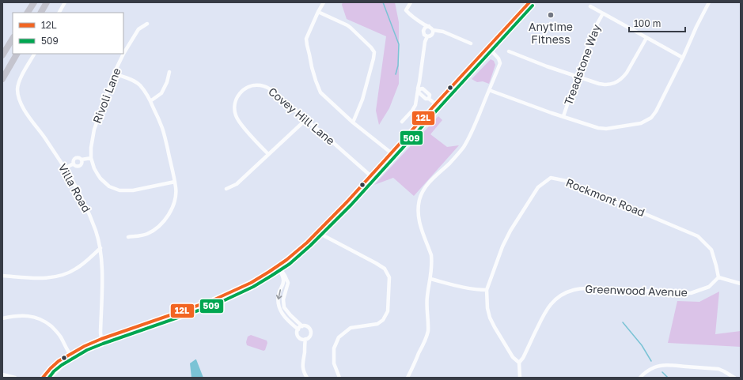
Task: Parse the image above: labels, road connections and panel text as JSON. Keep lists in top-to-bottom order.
{
  "streets": {
    "street": [
      "Treadstone Way",
      "Rivoli Lane",
      "Covey Hill Lane",
      "Villa Road",
      "Rockmont Road",
      "Greenwood Avenue"
    ]
  },
  "crossings": [
    ["Rockmont Road", "Greenwood Avenue"]
  ],
  "places": ["Anytime Fitness"],
  "lines": ["transit line 12L", "transit line 509"],
  "legend": ["12L", "509"],
  "scale_bar": "100 m"
}
